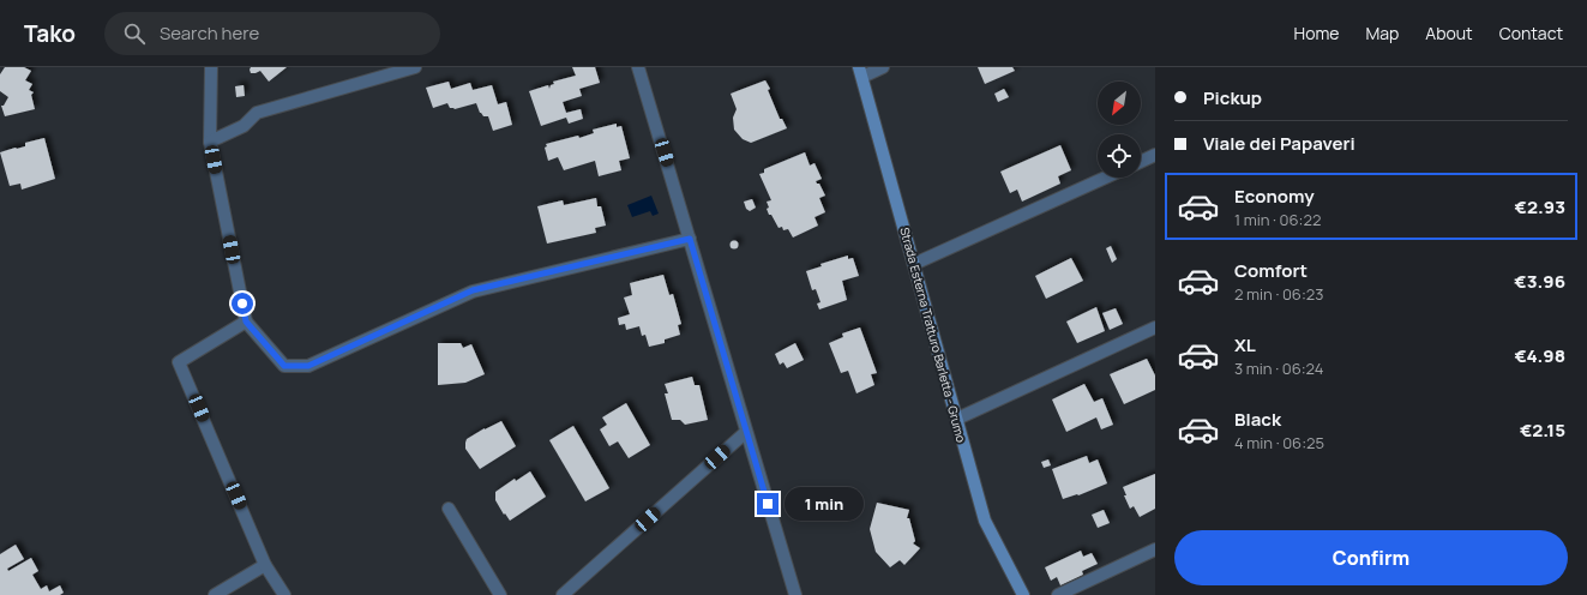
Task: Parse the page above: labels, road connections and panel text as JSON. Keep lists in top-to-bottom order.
{
  "streets": {
    "street": ["Strada Esterna Tratturo Barletta - Grumo"]
  },
  "north": "bottom left",
  "page": {
    "header": "Tako",
    "search": "Search here",
    "nav": [
      "Home",
      "Map",
      "About",
      "Contact"
    ],
    "banner": ["Pickup", "Viale dei Papaveri"],
    "list": [
      {
        "name": "Economy",
        "note": "1 min · 06:22",
        "value": "€2.93"
      },
      {
        "name": "Comfort",
        "note": "2 min · 06:23",
        "value": "€3.96"
      },
      {
        "name": "XL",
        "note": "3 min · 06:24",
        "value": "€4.98"
      },
      {
        "name": "Black",
        "note": "4 min · 06:25",
        "value": "€2.15"
      }
    ],
    "bubble": "1 min",
    "buttons": "Confirm"
  }
}
